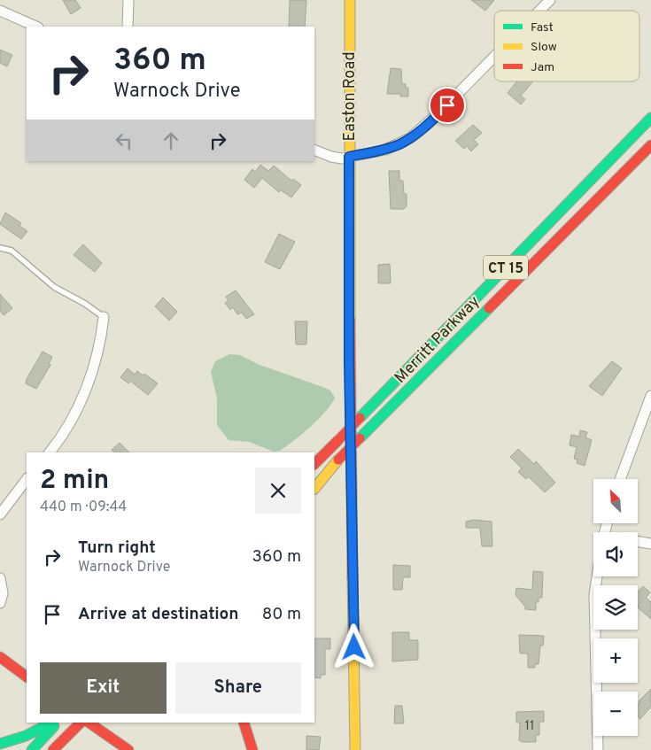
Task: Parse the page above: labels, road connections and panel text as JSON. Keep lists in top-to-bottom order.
{
  "streets": {
    "main road": ["Easton Road", "CT 15", "Merritt Parkway"]
  },
  "house_numbers": ["11"],
  "legend": ["Fast", "Slow", "Jam"],
  "north": "top left",
  "page": {
    "turn": ["360 m", "Warnock Drive"],
    "heading": ["2 min", "440 m · 09:44"],
    "map_buttons": ["+", "−"],
    "list": [
      {
        "name": "Turn right",
        "note": "Warnock Drive",
        "value": "360 m"
      },
      {
        "name": "Arrive at destination",
        "value": "80 m"
      }
    ],
    "buttons": ["Exit", "Share"]
  }
}
